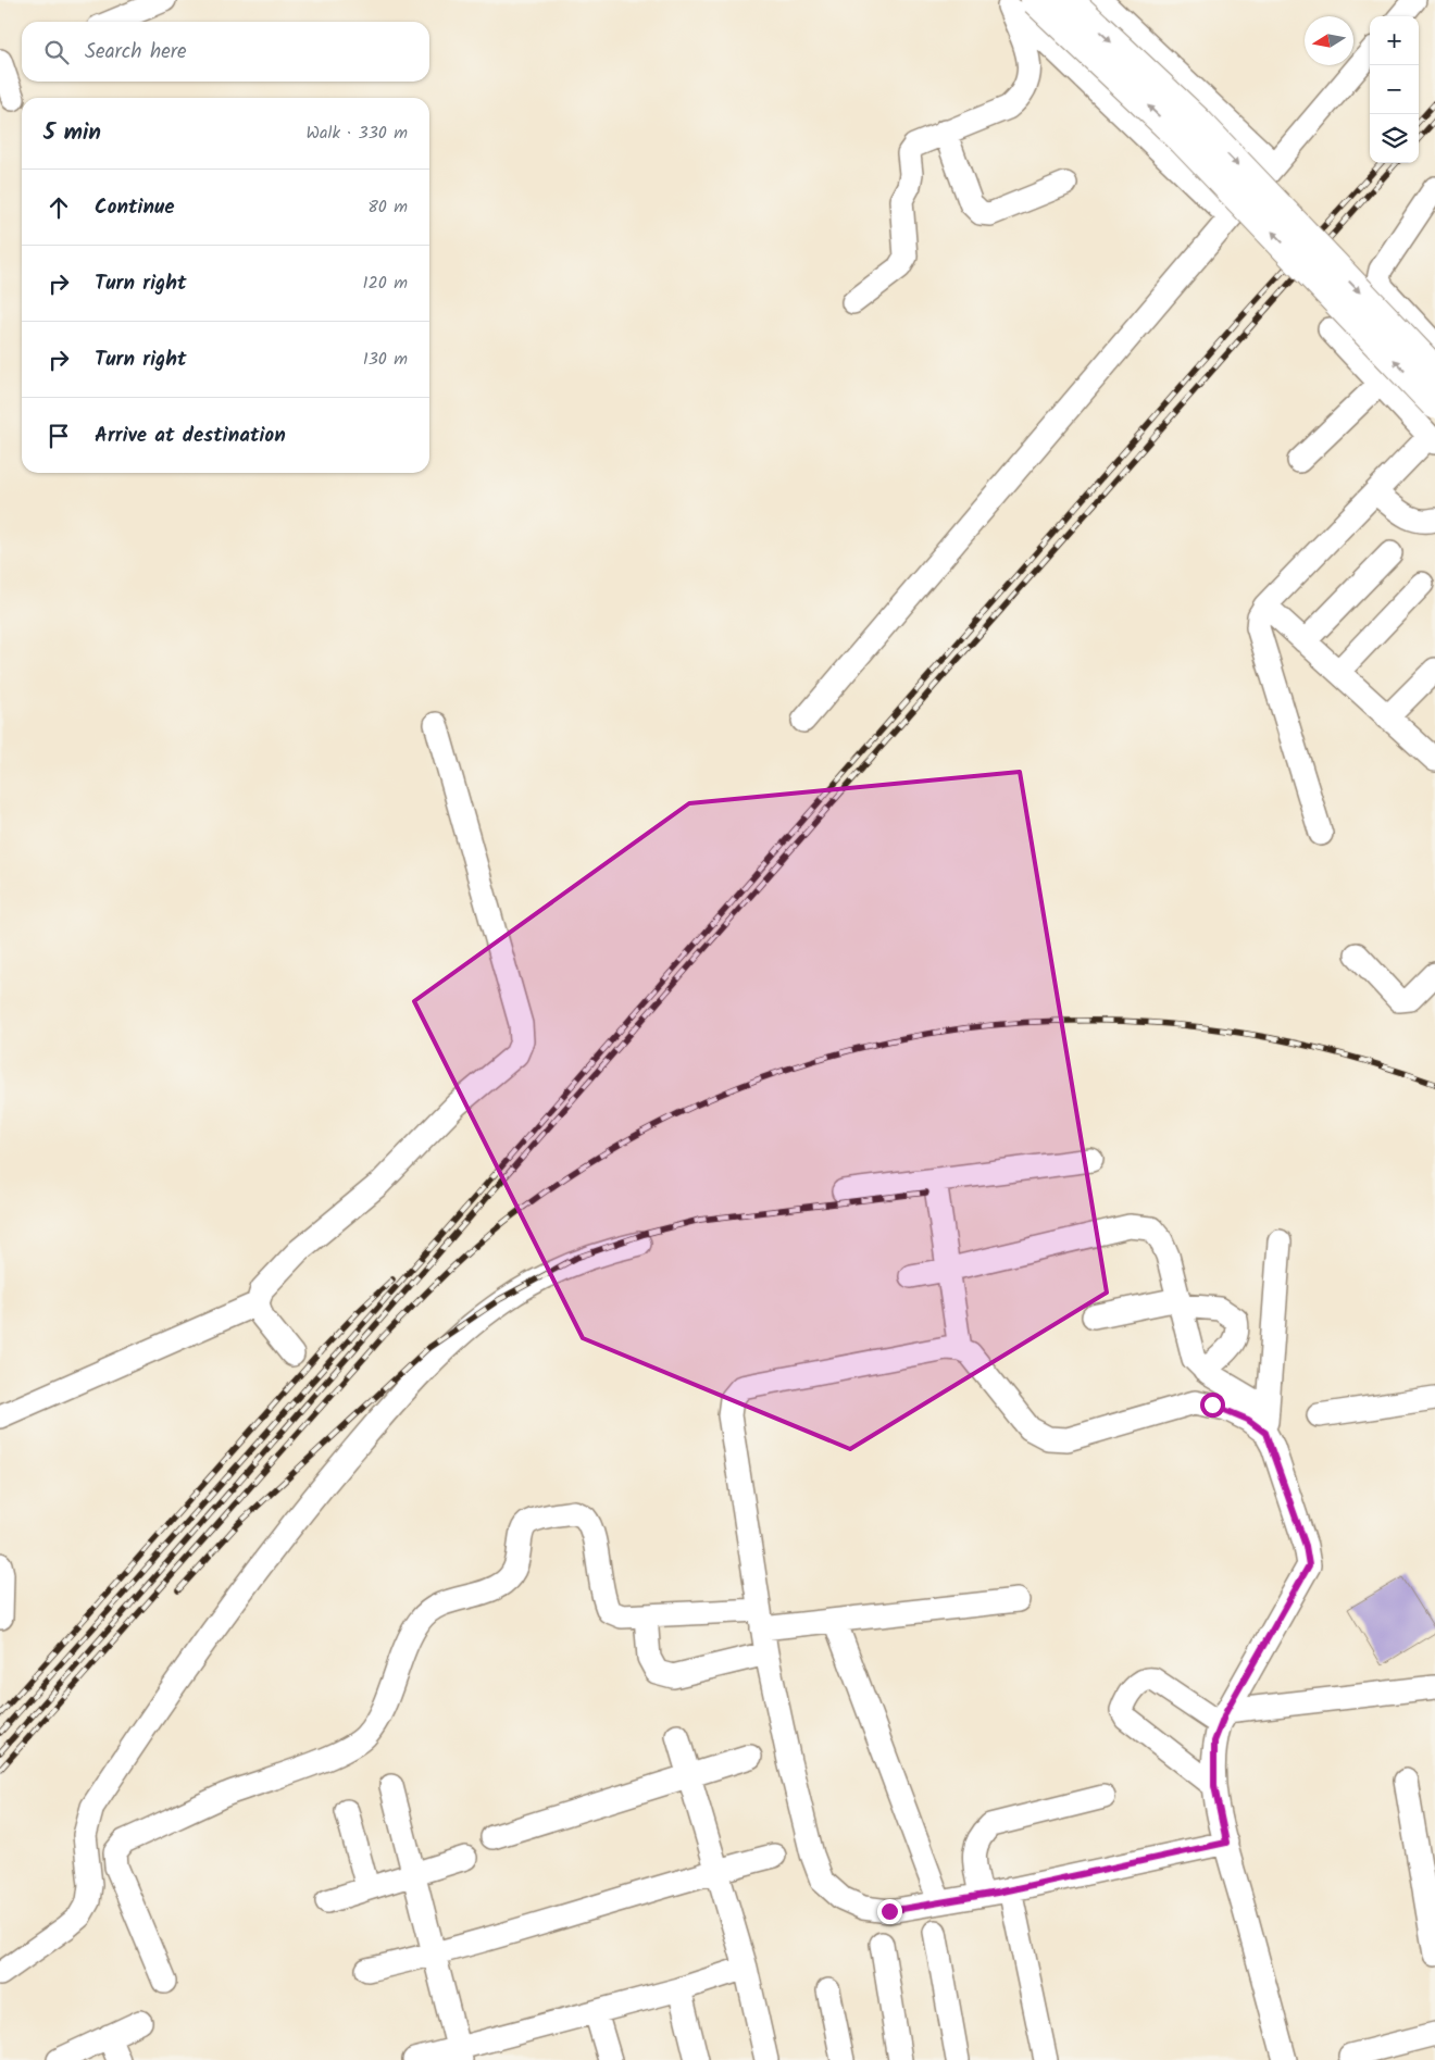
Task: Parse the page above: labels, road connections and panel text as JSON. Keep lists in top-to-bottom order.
{
  "north": "left",
  "page": {
    "map_buttons": ["+", "−"],
    "search": "Search here",
    "heading": ["5 min", "Walk · 330 m"],
    "list": [
      ["Continue", "80 m"],
      ["Turn right", "120 m"],
      ["Turn right", "130 m"],
      "Arrive at destination"
    ]
  }
}
